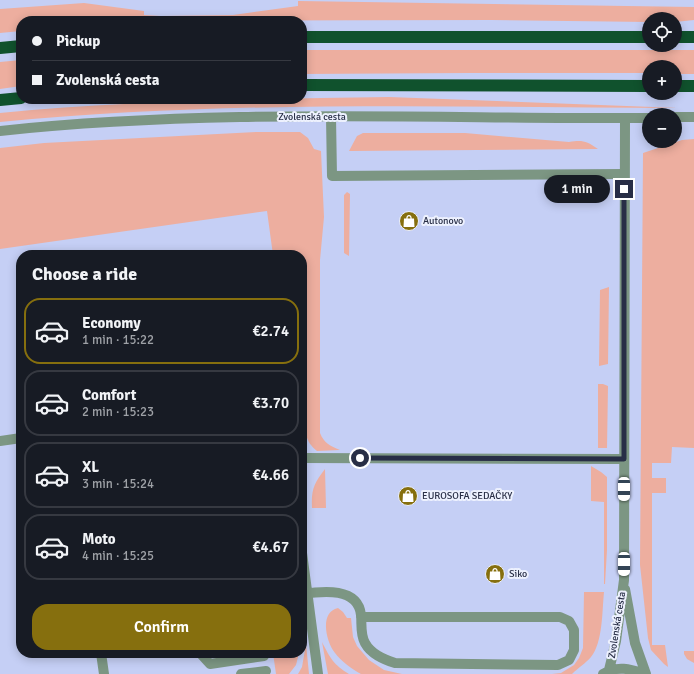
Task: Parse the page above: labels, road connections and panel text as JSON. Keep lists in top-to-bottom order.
{
  "streets": {
    "street": ["Zvolenská cesta"]
  },
  "places": {
    "shop": ["Autonovo", "EUROSOFA SEDAČKY", "Siko"]
  },
  "page": {
    "map_buttons": ["+", "−"],
    "banner": ["Pickup", "Zvolenská cesta"],
    "bubble": "1 min",
    "heading": "Choose a ride",
    "list": [
      {
        "name": "Economy",
        "note": "1 min · 15:22",
        "value": "€2.74"
      },
      {
        "name": "Comfort",
        "note": "2 min · 15:23",
        "value": "€3.70"
      },
      {
        "name": "XL",
        "note": "3 min · 15:24",
        "value": "€4.66"
      },
      {
        "name": "Moto",
        "note": "4 min · 15:25",
        "value": "€4.67"
      }
    ],
    "buttons": "Confirm"
  }
}
